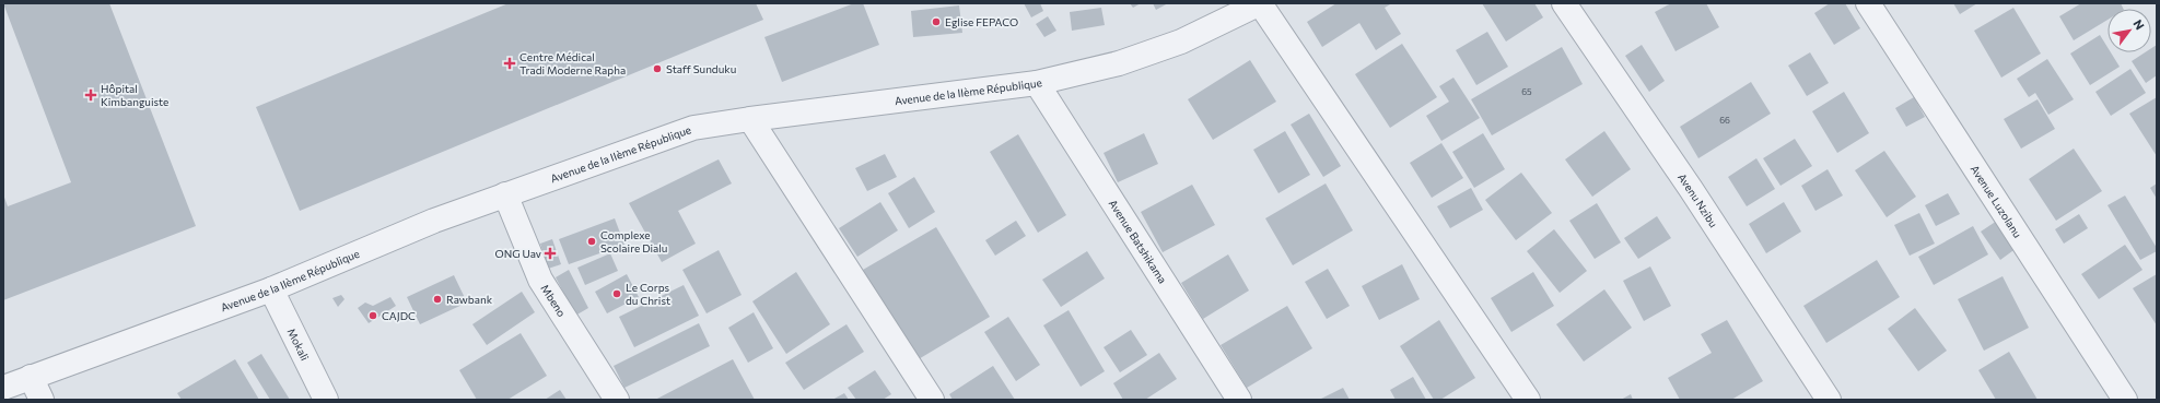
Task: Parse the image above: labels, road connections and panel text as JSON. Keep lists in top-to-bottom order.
{
  "streets": {
    "street": [
      "Avenue de la IIème République",
      "Avenu Nzibu",
      "Avenue Luzolanu",
      "Avenue Batshikama",
      "Mbeno",
      "Mokali"
    ]
  },
  "crossings": [
    ["Avenue de la IIème République", "Avenue Batshikama"],
    ["Avenue de la IIème République", "Mbeno"],
    ["Avenue de la IIème République", "Mokali"]
  ],
  "places": {
    "other": [
      "Eglise FEPACO",
      "Staff Sunduku",
      "Complexe Scolaire Dialu",
      "Le Corps du Christ",
      "Rawbank",
      "CAJDC"
    ],
    "health": ["Centre Médical Tradi Moderne Rapha", "Hôpital Kimbanguiste", "ONG Uav"]
  },
  "house_numbers": ["65", "66"],
  "north": "top right"
}
